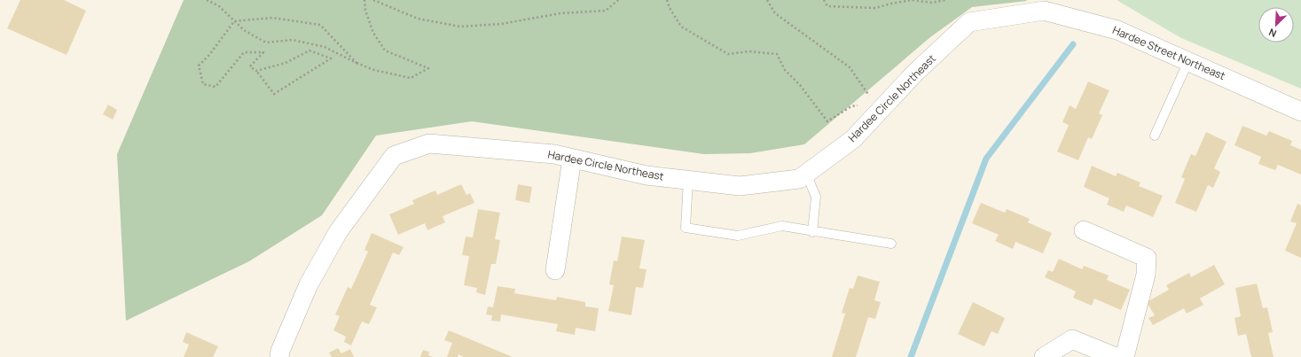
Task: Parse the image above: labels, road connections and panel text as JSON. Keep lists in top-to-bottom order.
{
  "streets": {
    "street": ["Hardee Street Northeast", "Hardee Circle Northeast"]
  },
  "crossings": [
    ["Hardee Street Northeast", "Hardee Circle Northeast"]
  ],
  "north": "bottom left"
}
